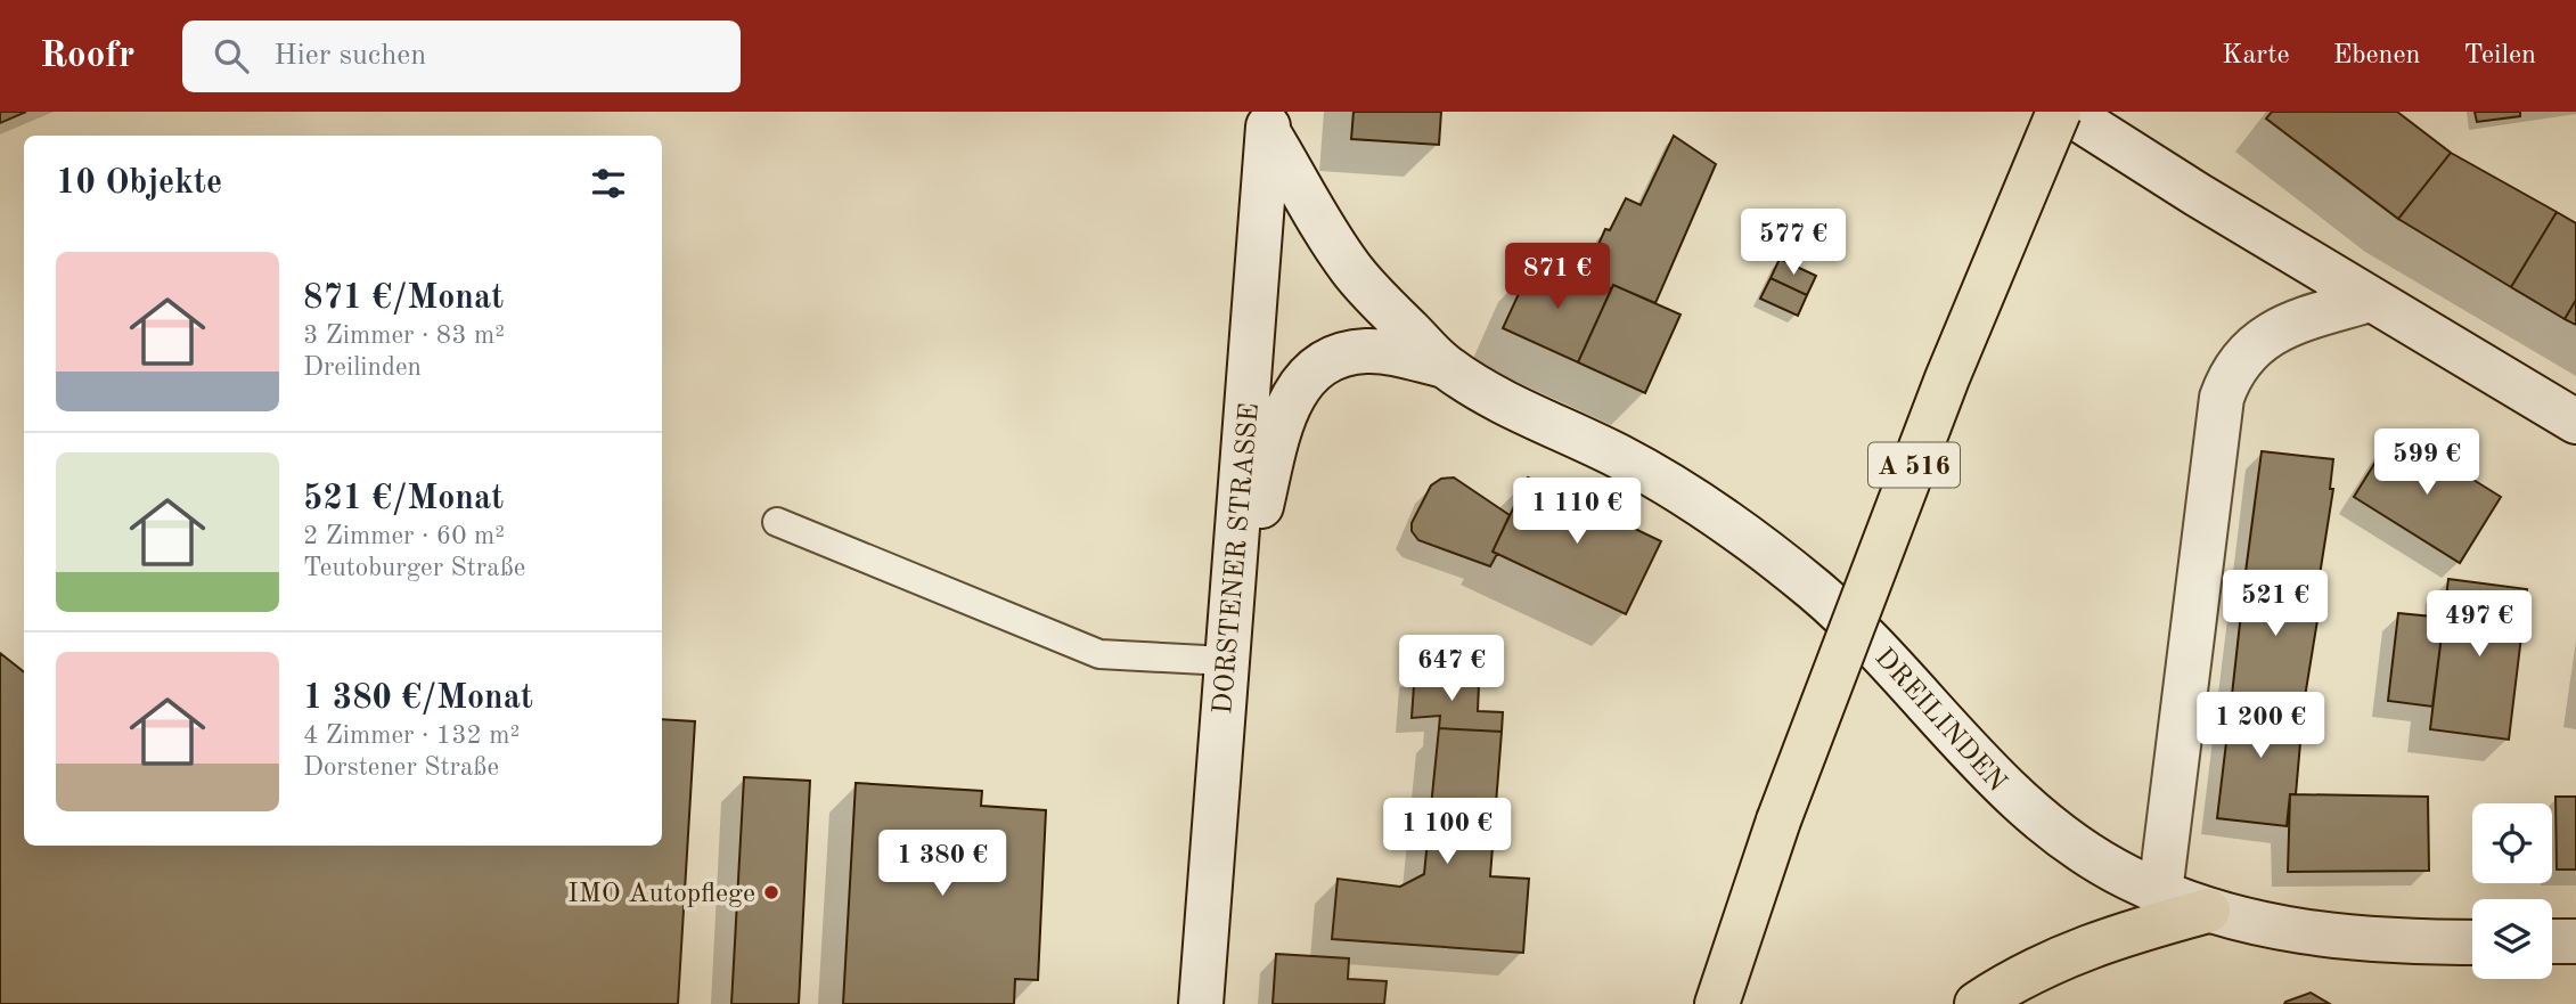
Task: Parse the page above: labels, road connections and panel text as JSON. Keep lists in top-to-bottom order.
{
  "streets": {
    "highway": ["A 516"],
    "main road": ["DORSTENER STRASSE", "DREILINDEN"]
  },
  "crossings": [
    ["DORSTENER STRASSE", "DREILINDEN"]
  ],
  "places": ["IMO Autopflege"],
  "page": {
    "header": "Roofr",
    "search": "Hier suchen",
    "nav": ["Karte", "Ebenen", "Teilen"],
    "heading": "10 Objekte",
    "price": [
      "577 €",
      "871 €",
      "599 €",
      "1 110 €",
      "521 €",
      "497 €",
      "647 €",
      "1 200 €",
      "1 100 €",
      "1 380 €"
    ],
    "list": [
      {
        "name": "871 €/Monat",
        "note": "3 Zimmer · 83 m² · Dreilinden"
      },
      {
        "name": "521 €/Monat",
        "note": "2 Zimmer · 60 m² · Teutoburger Straße"
      },
      {
        "name": "1 380 €/Monat",
        "note": "4 Zimmer · 132 m² · Dorstener Straße"
      }
    ]
  }
}
